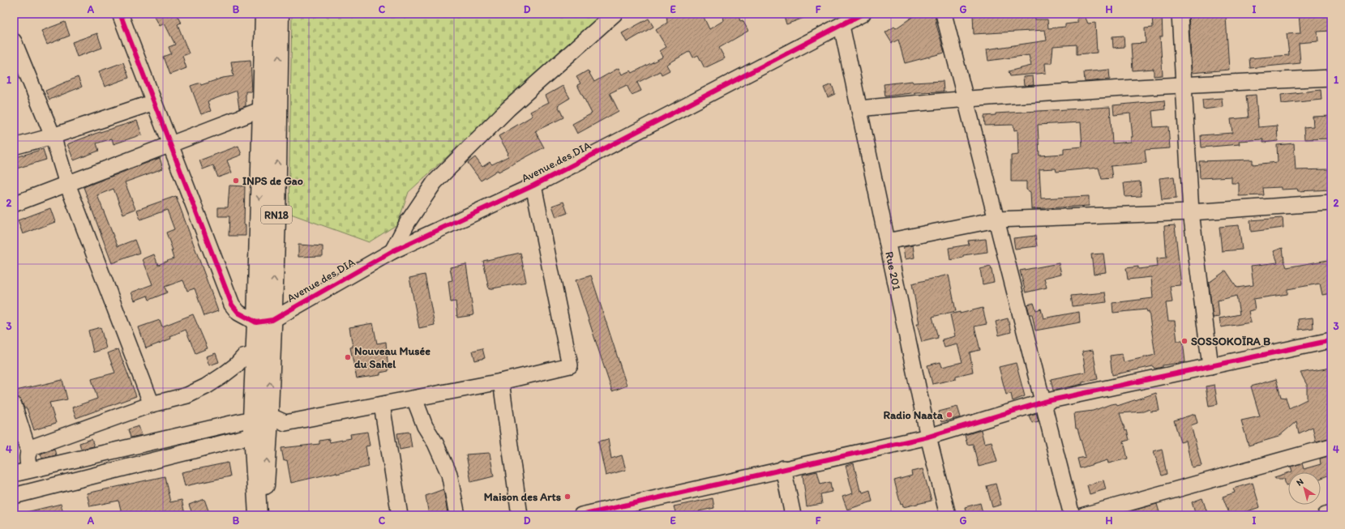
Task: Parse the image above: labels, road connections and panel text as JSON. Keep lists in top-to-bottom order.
{
  "streets": {
    "main road": ["RN18"],
    "street": ["Avenue des DIA", "Rue 201"]
  },
  "crossings": [
    ["Avenue des DIA", "RN18"],
    ["Avenue des DIA", "Rue 201"]
  ],
  "places": [
    "INPS de Gao",
    "SOSSOKOÏRA B",
    "Nouveau Musée du Sahel",
    "Radio Naata",
    "Maison des Arts"
  ],
  "north": "top left",
  "grid": {
    "columns": [
      "A",
      "B",
      "C",
      "D",
      "E",
      "F",
      "G",
      "H",
      "I"
    ],
    "rows": [
      "1",
      "2",
      "3",
      "4"
    ]
  }
}
